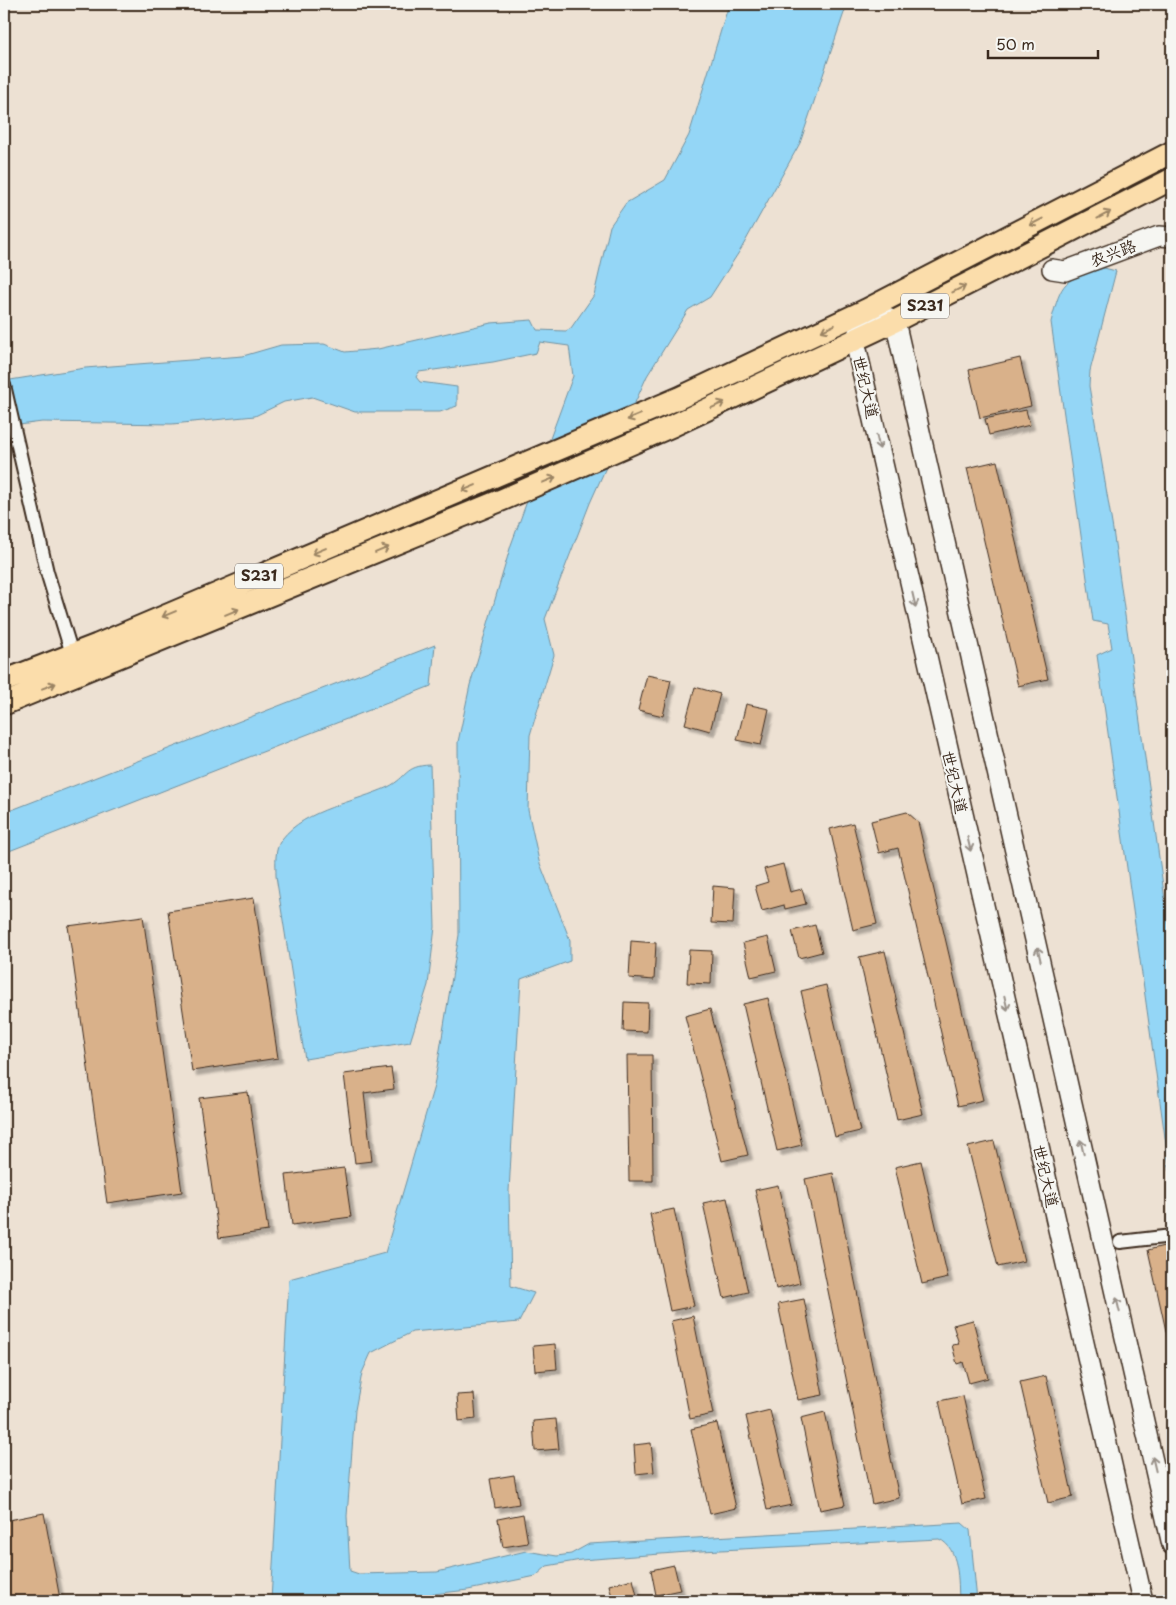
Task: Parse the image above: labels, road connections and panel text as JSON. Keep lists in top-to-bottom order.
{
  "streets": {
    "main road": ["农兴路", "S231", "世纪大道"]
  },
  "crossings": [
    ["S231", "世纪大道"]
  ],
  "scale_bar": "50 m"
}
